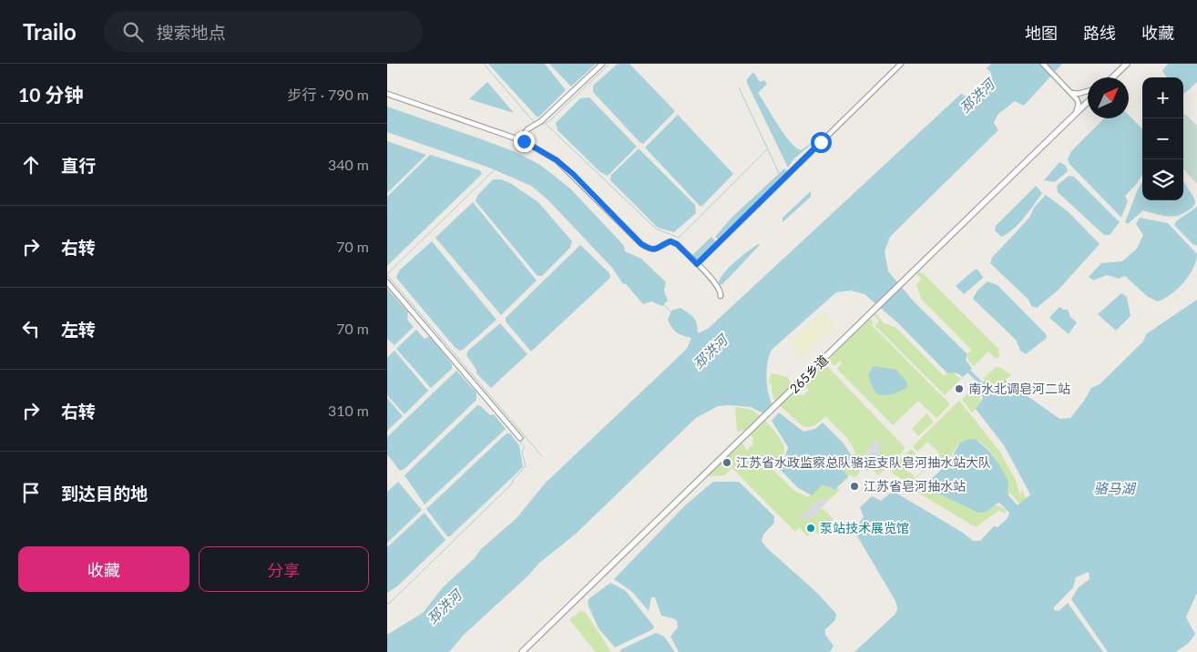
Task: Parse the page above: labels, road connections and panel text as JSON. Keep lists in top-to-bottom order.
{
  "streets": {
    "street": ["265乡道"]
  },
  "water": ["邳洪河", "骆马湖"],
  "places": [
    "南水北调皂河二站",
    "江苏省水政监察总队骆运支队皂河抽水站大队",
    "江苏省皂河抽水站",
    "泵站技术展览馆"
  ],
  "north": "top right",
  "page": {
    "header": "Trailo",
    "search": "搜索地点",
    "nav": ["地图", "路线", "收藏"],
    "heading": ["10 分钟", "步行 · 790 m"],
    "map_buttons": ["+", "−"],
    "list": [
      ["直行", "340 m"],
      ["右转", "70 m"],
      ["左转", "70 m"],
      ["右转", "310 m"],
      "到达目的地"
    ],
    "buttons": ["收藏", "分享"]
  }
}
